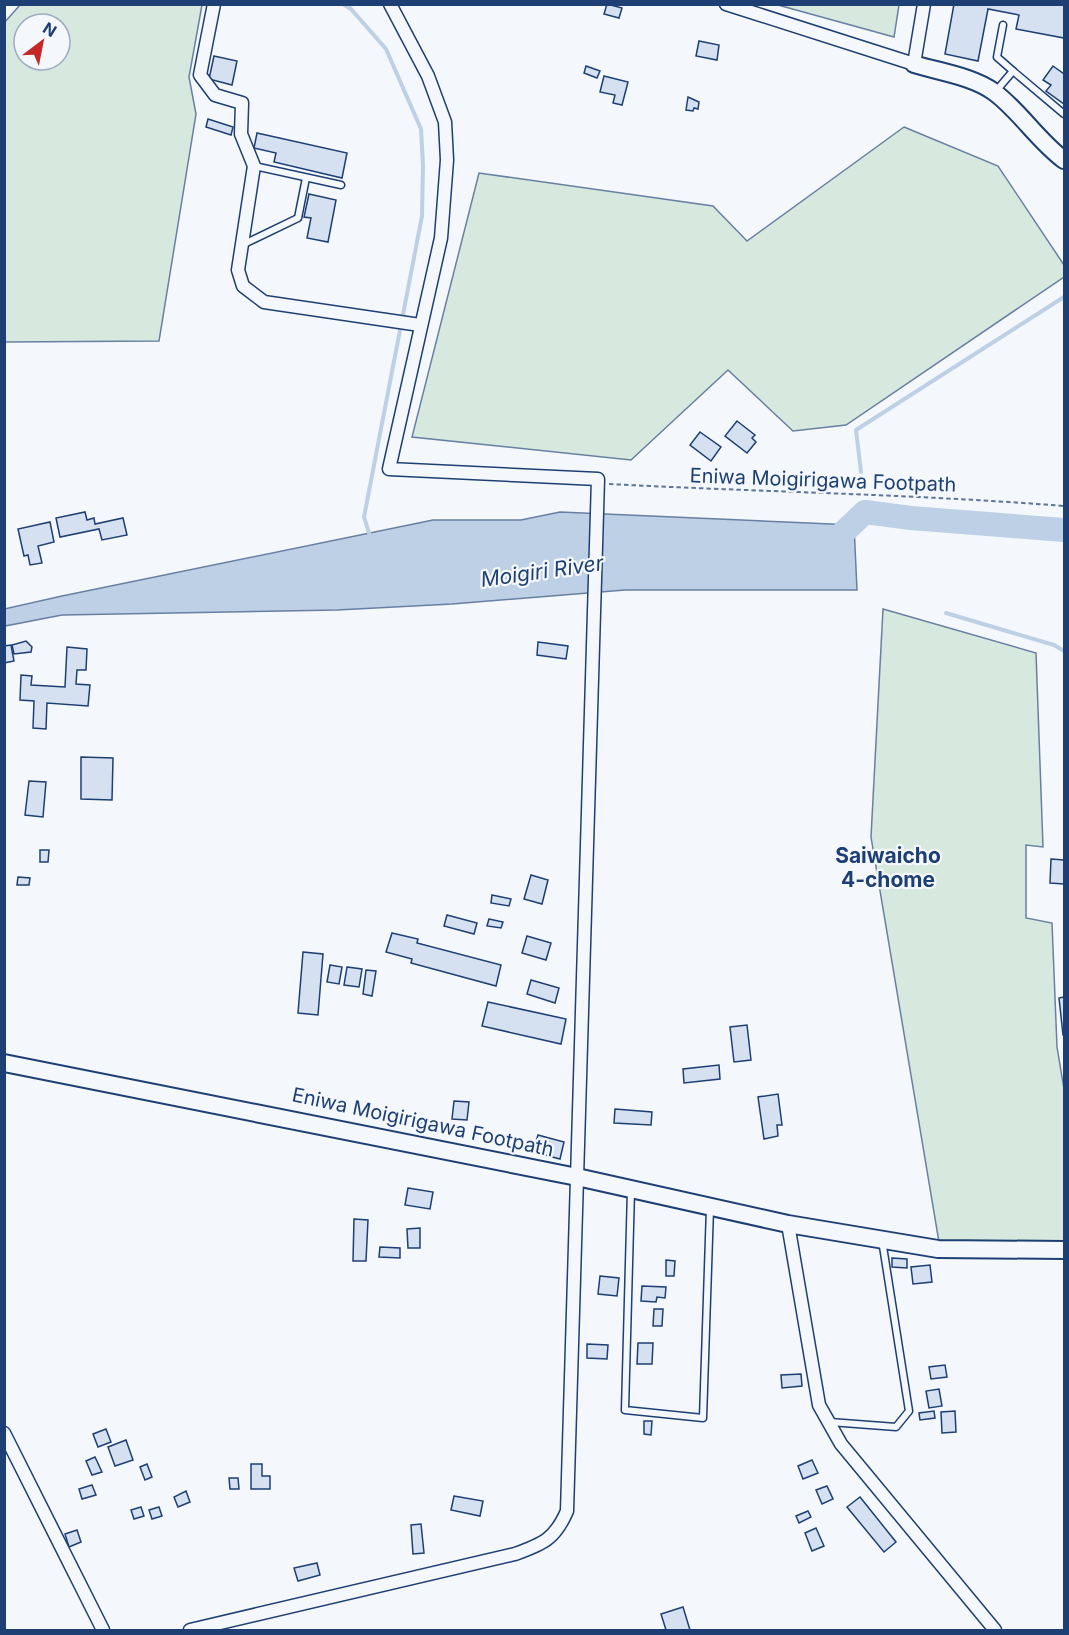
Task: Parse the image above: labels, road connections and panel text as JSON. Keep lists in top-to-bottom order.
{
  "streets": {
    "path": ["Eniwa Moigirigawa Footpath"]
  },
  "districts": ["Saiwaicho 4-chome"],
  "water": ["Moigiri River"],
  "north": "top right"
}
